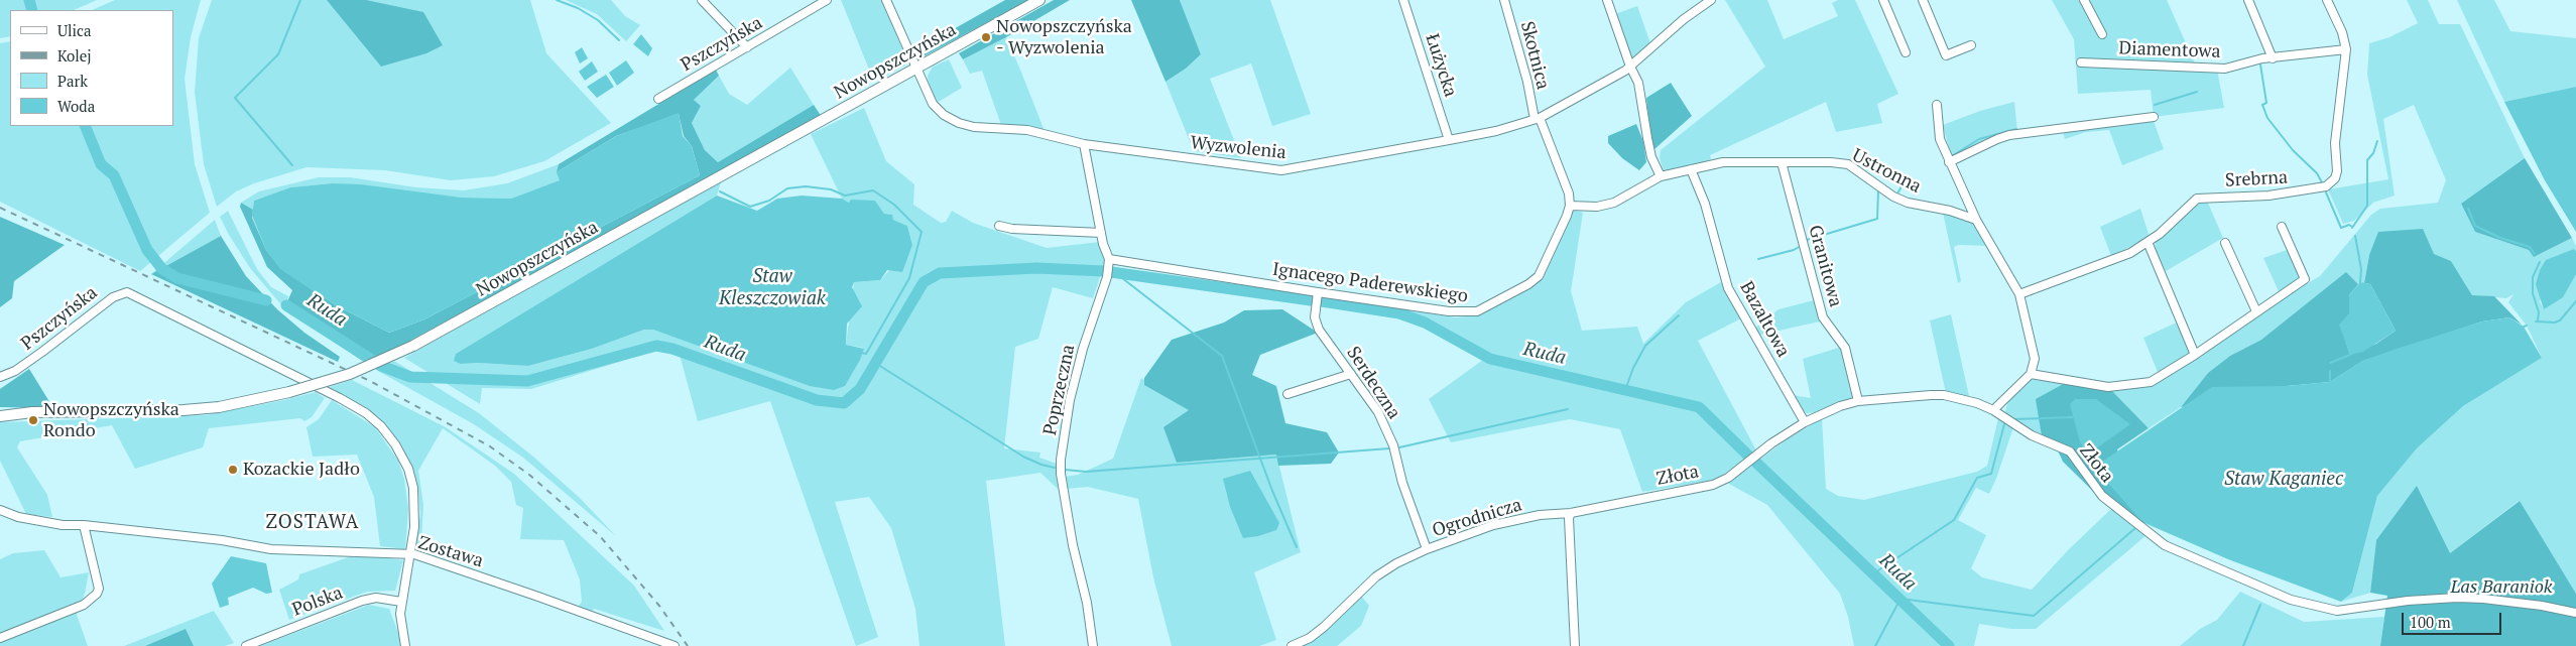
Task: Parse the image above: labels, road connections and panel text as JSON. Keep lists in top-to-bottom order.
{
  "streets": {
    "main road": ["Nowopszczyńska"],
    "street": [
      "Pszczyńska",
      "Diamentowa",
      "Skotnica",
      "Łużycka",
      "Wyzwolenia",
      "Ustronna",
      "Srebrna",
      "Granitowa",
      "Ignacego Paderewskiego",
      "Bazaltowa",
      "Serdeczna",
      "Poprzeczna",
      "Złota",
      "Ogrodnicza",
      "Zostawa",
      "Polska"
    ]
  },
  "crossings": [
    ["Pszczyńska", "Zostawa"],
    ["Diamentowa", "Srebrna"],
    ["Skotnica", "Wyzwolenia"],
    ["Nowopszczyńska", "Wyzwolenia"],
    ["Łużycka", "Wyzwolenia"],
    ["Wyzwolenia", "Poprzeczna"],
    ["Ustronna", "Granitowa"],
    ["Ustronna", "Ignacego Paderewskiego"],
    ["Ustronna", "Bazaltowa"],
    ["Granitowa", "Złota"],
    ["Ignacego Paderewskiego", "Serdeczna"],
    ["Ignacego Paderewskiego", "Poprzeczna"],
    ["Bazaltowa", "Złota"],
    ["Serdeczna", "Ogrodnicza"],
    ["Złota", "Ogrodnicza"]
  ],
  "districts": ["ZOSTAWA"],
  "water": ["Staw Kleszczowiak", "Ruda", "Staw Kaganiec"],
  "parks": ["Las Baraniok"],
  "places": ["Nowopszczyńska - Wyzwolenia", "Nowopszczyńska Rondo", "Kozackie Jadło"],
  "legend": [
    "Ulica",
    "Kolej",
    "Park",
    "Woda"
  ],
  "scale_bar": "100 m"
}
